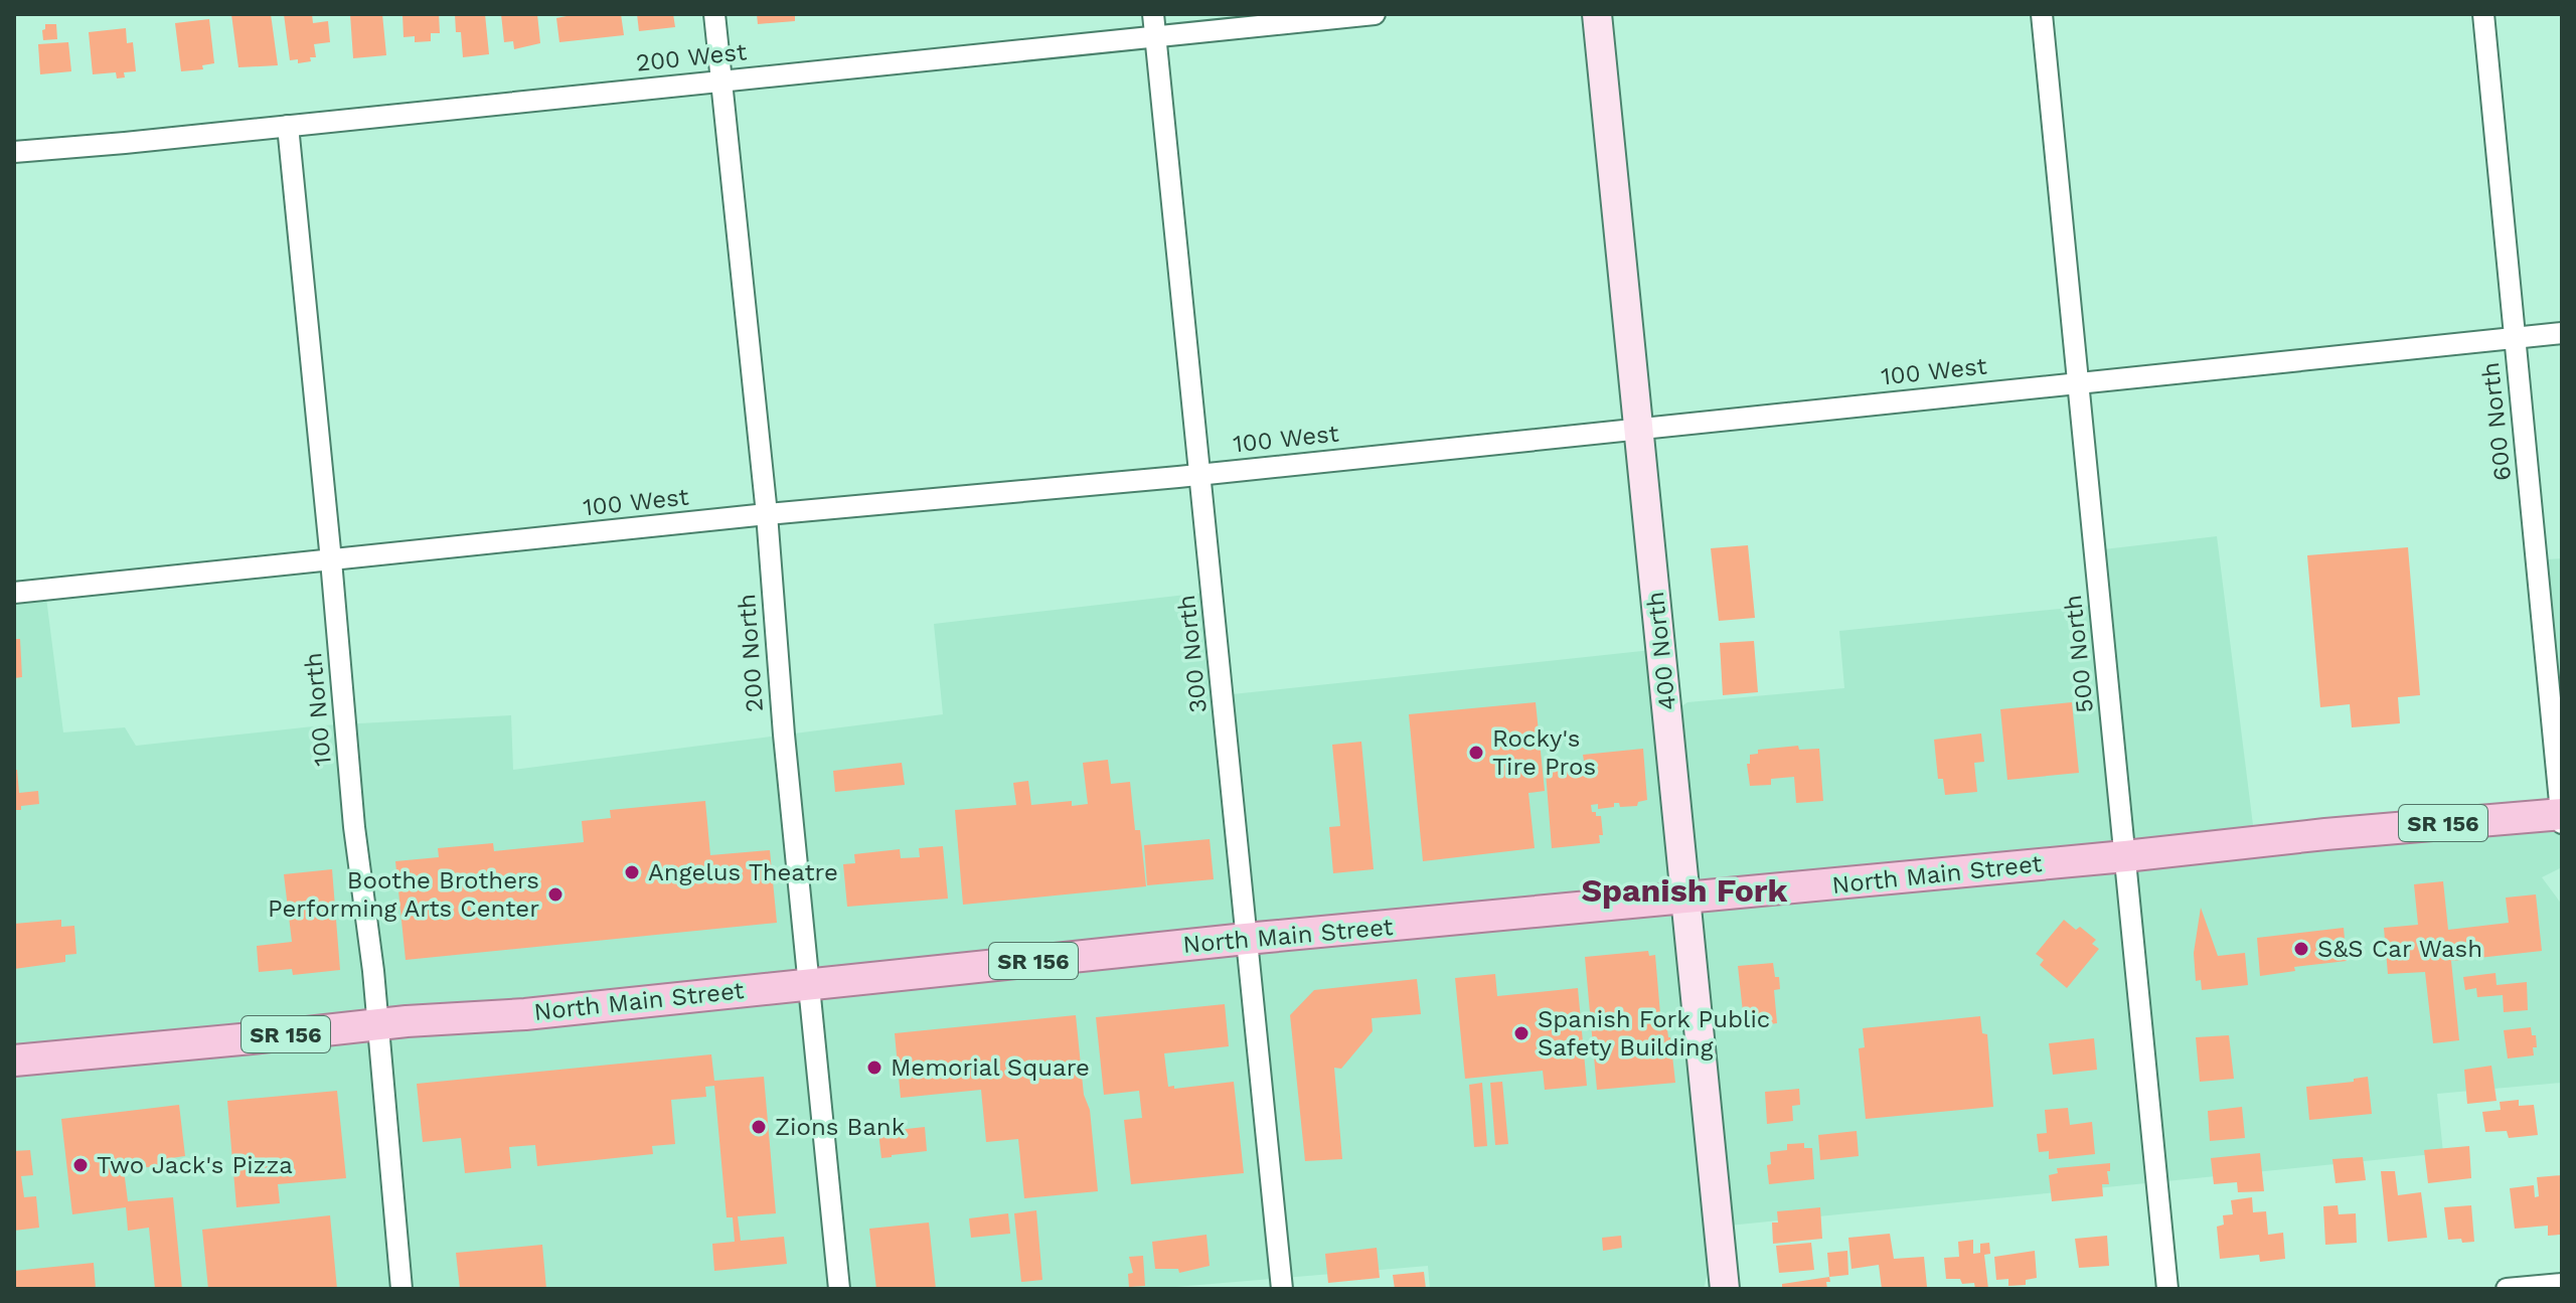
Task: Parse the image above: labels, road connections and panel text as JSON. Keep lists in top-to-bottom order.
{
  "streets": {
    "main road": ["400 North", "SR 156", "North Main Street"],
    "street": [
      "200 West",
      "100 West",
      "600 North",
      "200 North",
      "300 North",
      "500 North",
      "100 North"
    ]
  },
  "crossings": [
    ["200 West", "200 North"],
    ["200 West", "300 North"],
    ["200 West", "100 North"],
    ["100 West", "600 North"],
    ["100 West", "400 North"],
    ["100 West", "200 North"],
    ["100 West", "300 North"],
    ["100 West", "500 North"],
    ["100 West", "100 North"],
    ["600 North", "North Main Street"],
    ["400 North", "North Main Street"],
    ["200 North", "North Main Street"],
    ["300 North", "North Main Street"],
    ["500 North", "North Main Street"],
    ["100 North", "North Main Street"]
  ],
  "districts": ["Spanish Fork"],
  "places": [
    "Rocky's Tire Pros",
    "Angelus Theatre",
    "Boothe Brothers Performing Arts Center",
    "S&S Car Wash",
    "Spanish Fork Public Safety Building",
    "Memorial Square",
    "Zions Bank",
    "Two Jack's Pizza"
  ]
}
